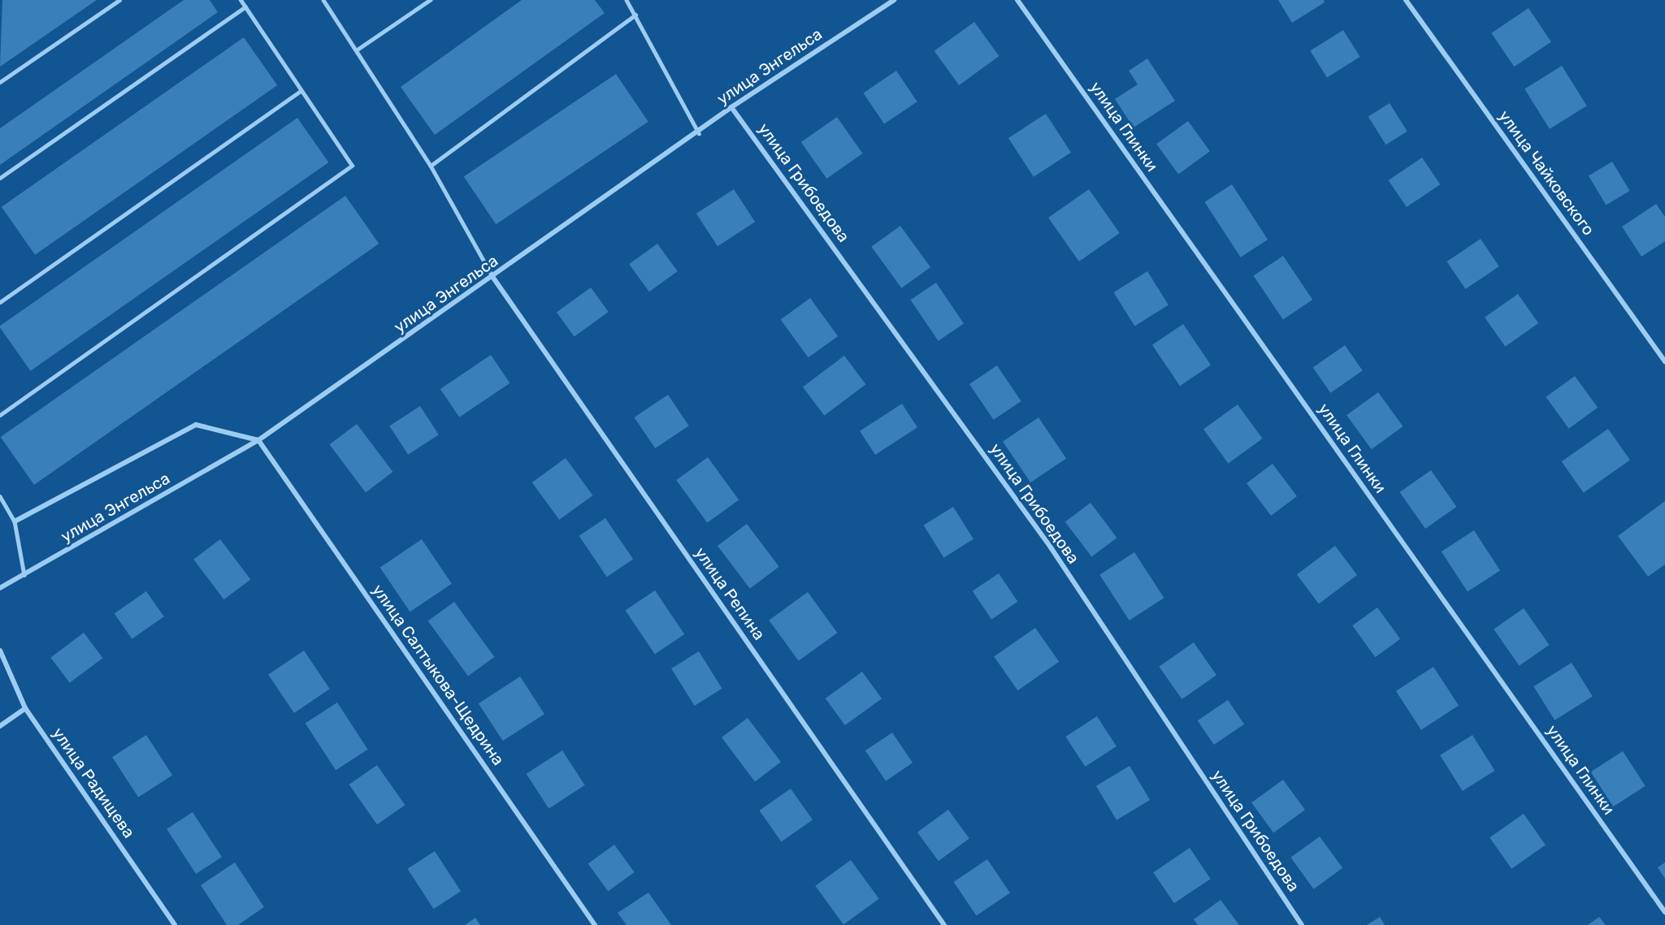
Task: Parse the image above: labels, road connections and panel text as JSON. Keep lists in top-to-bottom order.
{
  "streets": {
    "street": [
      "улица Энгельса",
      "улица Глинки",
      "улица Чайковского",
      "улица Грибоедова",
      "улица Репина",
      "улица Салтыкова-Щедрина",
      "улица Радищева"
    ]
  },
  "crossings": [
    ["улица Энгельса", "улица Грибоедова"],
    ["улица Энгельса", "улица Репина"],
    ["улица Энгельса", "улица Салтыкова-Щедрина"]
  ]
}
